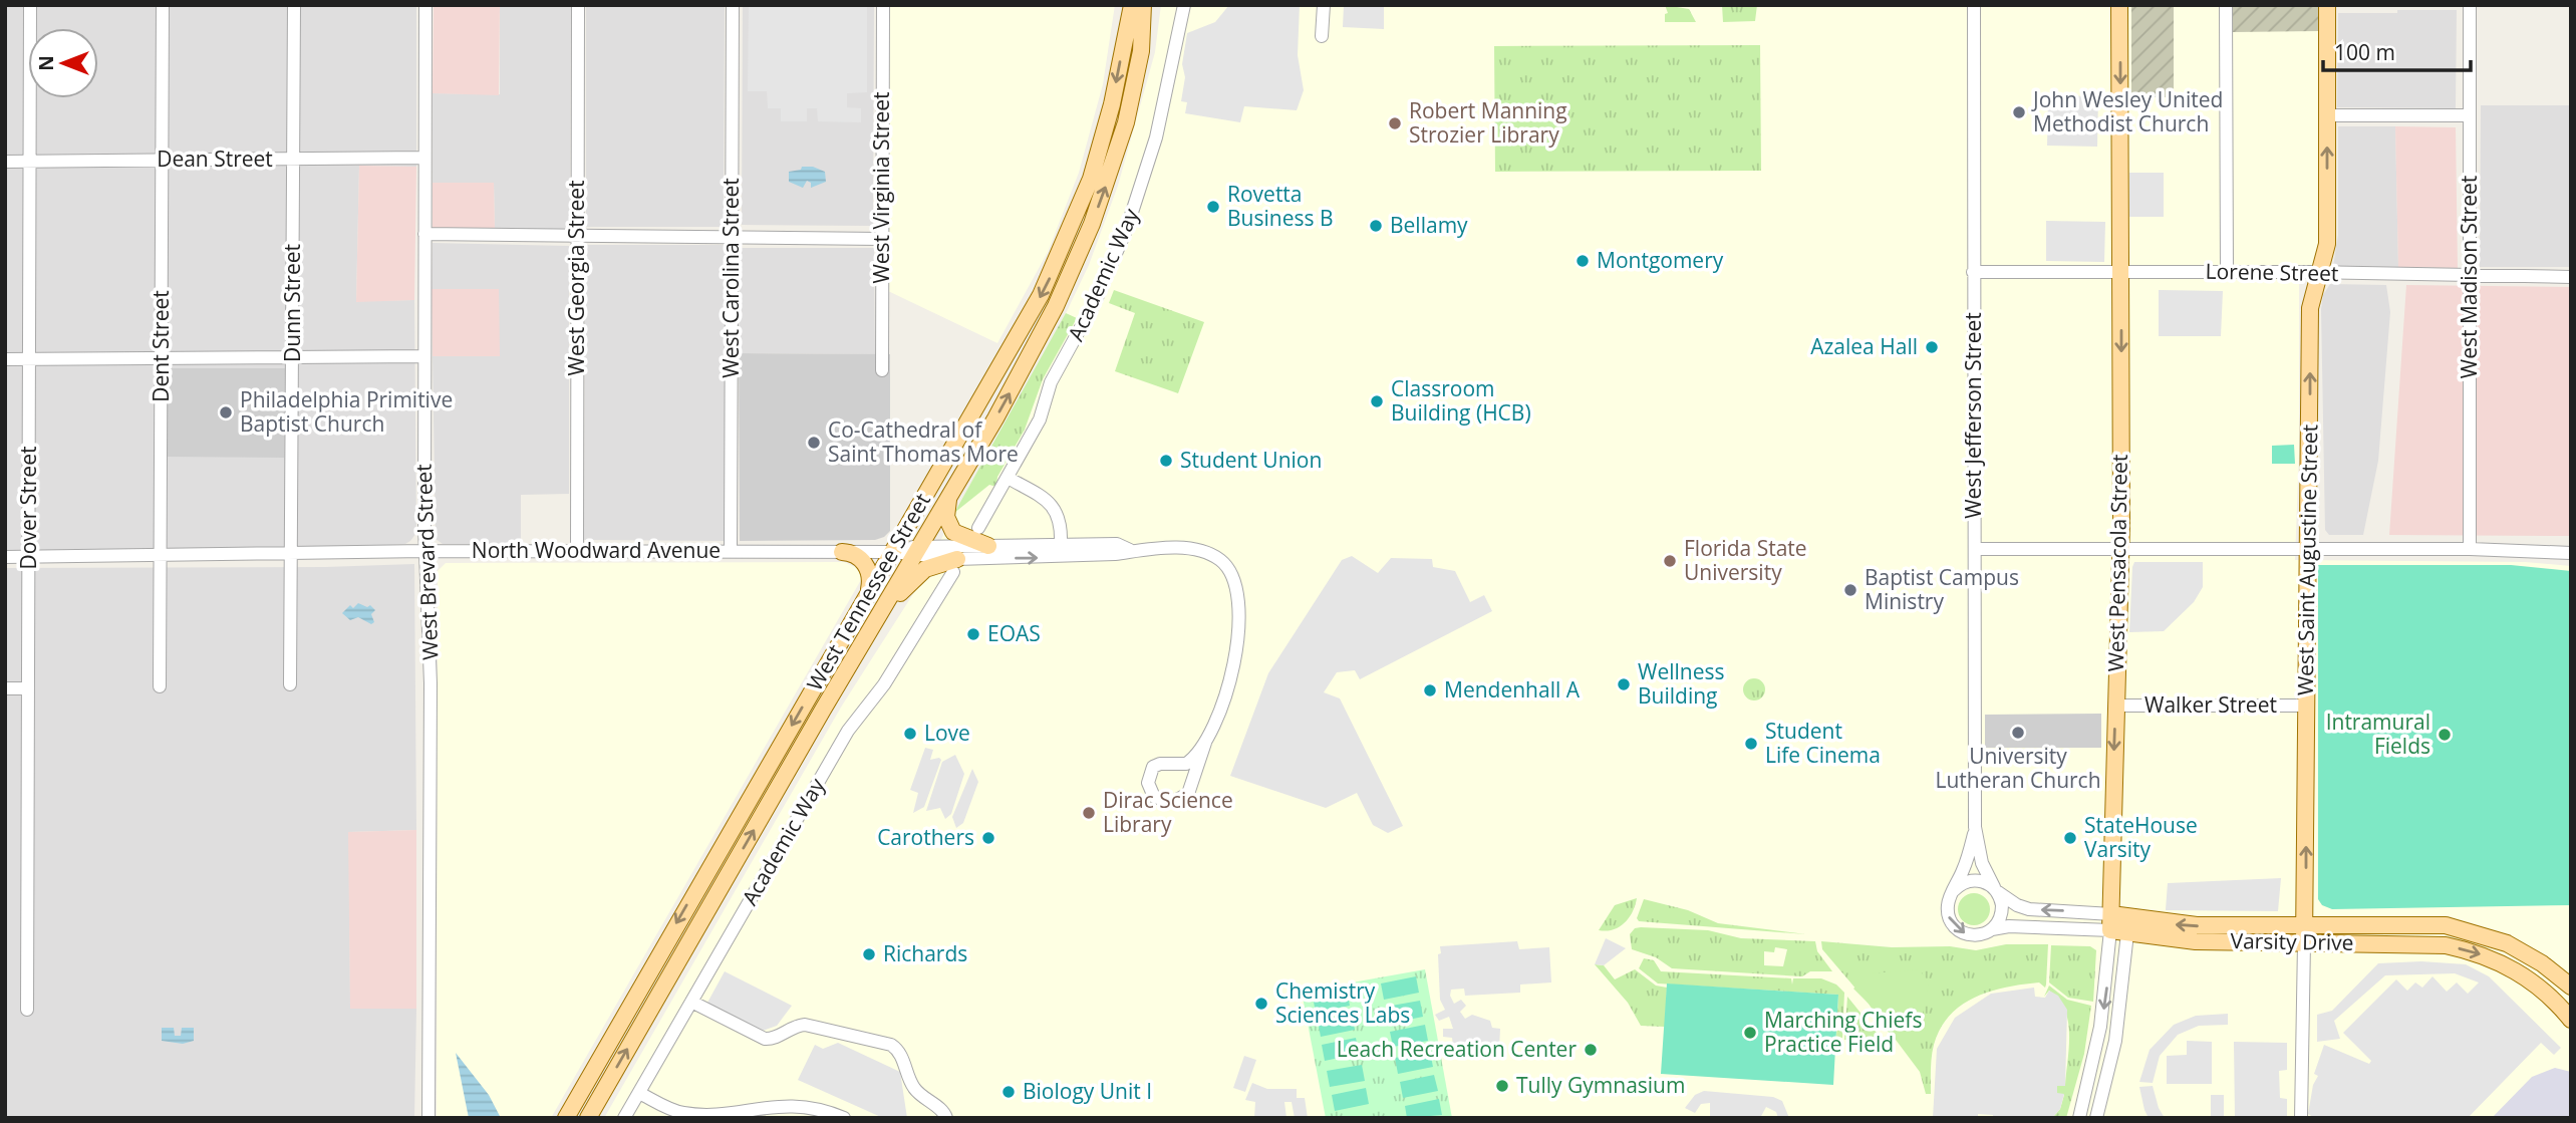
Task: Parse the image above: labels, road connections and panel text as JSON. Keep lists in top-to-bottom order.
{
  "streets": {
    "main road": [
      "West Saint Augustine Street",
      "West Pensacola Street",
      "West Tennessee Street",
      "Varsity Drive"
    ],
    "street": [
      "Dean Street",
      "West Virginia Street",
      "Lorene Street",
      "Academic Way",
      "West Madison Street",
      "West Georgia Street",
      "West Carolina Street",
      "Dunn Street",
      "Dent Street",
      "West Jefferson Street",
      "Dover Street",
      "North Woodward Avenue",
      "West Brevard Street",
      "Walker Street"
    ]
  },
  "crossings": [
    ["Dean Street", "Dunn Street"],
    ["Dean Street", "Dent Street"],
    ["Dean Street", "Dover Street"],
    ["Dean Street", "West Brevard Street"],
    ["Lorene Street", "West Madison Street"],
    ["Lorene Street", "West Jefferson Street"],
    ["Lorene Street", "West Saint Augustine Street"],
    ["Lorene Street", "West Pensacola Street"],
    ["Academic Way", "North Woodward Avenue"],
    ["West Georgia Street", "North Woodward Avenue"],
    ["West Carolina Street", "North Woodward Avenue"],
    ["Dunn Street", "North Woodward Avenue"],
    ["Dent Street", "North Woodward Avenue"],
    ["West Jefferson Street", "Varsity Drive"],
    ["Dover Street", "North Woodward Avenue"],
    ["North Woodward Avenue", "West Brevard Street"],
    ["North Woodward Avenue", "West Tennessee Street"],
    ["West Saint Augustine Street", "Walker Street"],
    ["West Saint Augustine Street", "Varsity Drive"],
    ["West Pensacola Street", "Walker Street"],
    ["West Pensacola Street", "Varsity Drive"]
  ],
  "one_way": ["West Saint Augustine Street", "West Pensacola Street"],
  "places": [
    "John Wesley United Methodist Church",
    "Robert Manning Strozier Library",
    "Rovetta Business B",
    "Bellamy",
    "Montgomery",
    "Azalea Hall",
    "Classroom Building (HCB)",
    "Philadelphia Primitive Baptist Church",
    "Co-Cathedral of Saint Thomas More",
    "Student Union",
    "Florida State University",
    "Baptist Campus Ministry",
    "EOAS",
    "Wellness Building",
    "Mendenhall A",
    "University Lutheran Church",
    "Love",
    "Intramural Fields",
    "Student Life Cinema",
    "Dirac Science Library",
    "Carothers",
    "StateHouse Varsity",
    "Richards",
    "Chemistry Sciences Labs",
    "Marching Chiefs Practice Field",
    "Leach Recreation Center",
    "Tully Gymnasium",
    "Biology Unit I"
  ],
  "scale_bar": "100 m",
  "north": "left"
}
